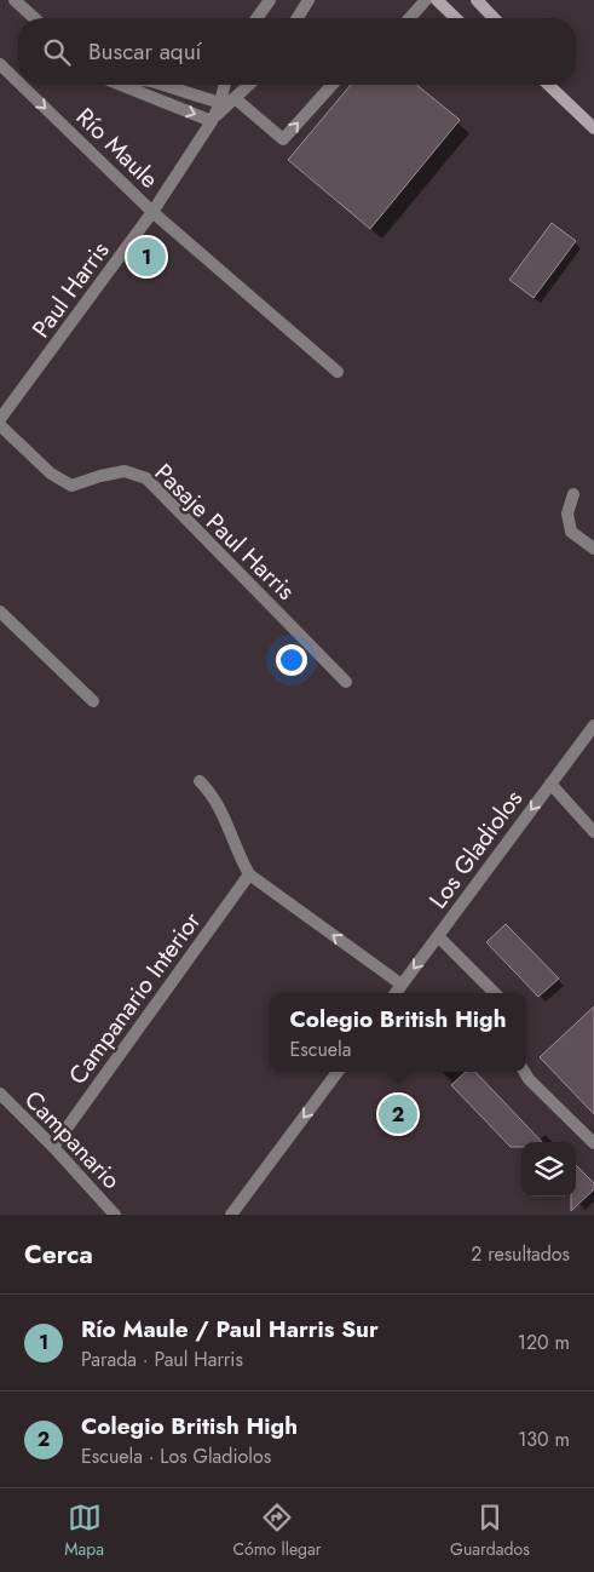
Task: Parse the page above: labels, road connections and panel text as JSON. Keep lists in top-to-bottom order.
{
  "streets": {
    "street": [
      "Río Maule",
      "Paul Harris",
      "Pasaje Paul Harris",
      "Los Gladiolos",
      "Campanario Interior",
      "Campanario"
    ]
  },
  "crossings": [
    ["Río Maule", "Paul Harris"],
    ["Campanario Interior", "Campanario"]
  ],
  "one_way": ["Los Gladiolos"],
  "page": {
    "search": "Buscar aquí",
    "pins": ["1", "2"],
    "popup": ["Colegio British High", "Escuela"],
    "heading": ["Cerca", "2 resultados"],
    "list": [
      {
        "mark": "1",
        "name": "Río Maule / Paul Harris Sur",
        "note": "Parada · Paul Harris",
        "value": "120 m"
      },
      {
        "mark": "2",
        "name": "Colegio British High",
        "note": "Escuela · Los Gladiolos",
        "value": "130 m"
      }
    ],
    "nav": ["Mapa", "Cómo llegar", "Guardados"]
  }
}
